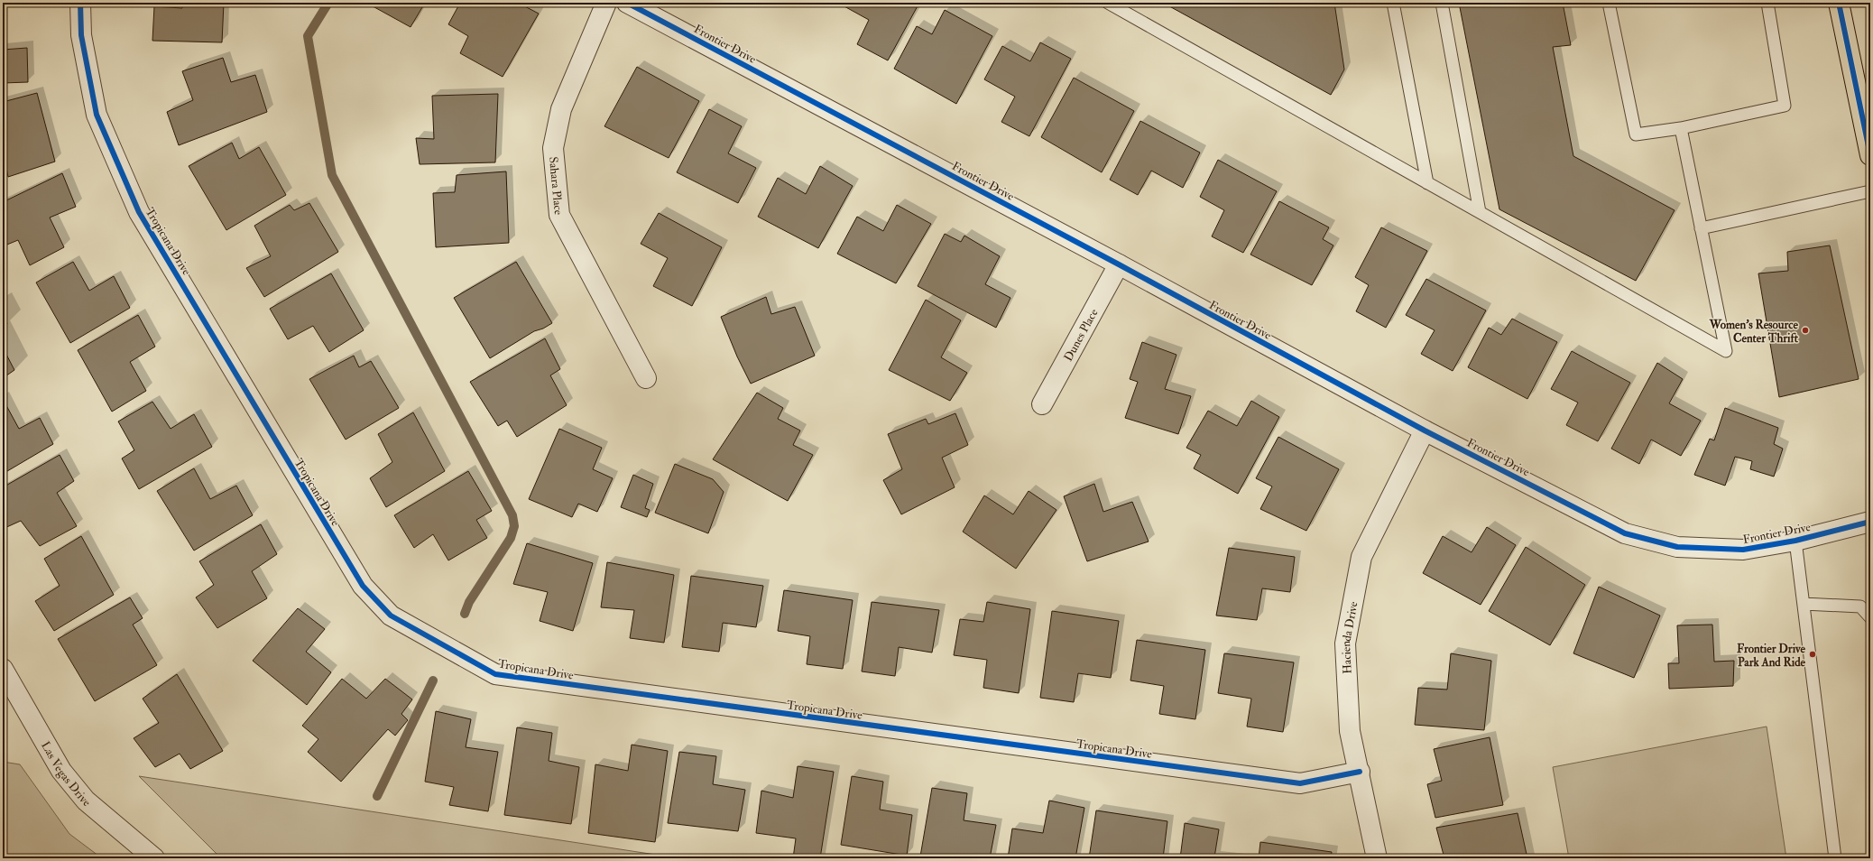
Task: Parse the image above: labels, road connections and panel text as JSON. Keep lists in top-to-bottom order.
{
  "streets": {
    "street": [
      "Frontier Drive",
      "Sahara Place",
      "Tropicana Drive",
      "Dunes Place",
      "Hacienda Drive",
      "Las Vegas Drive"
    ]
  },
  "crossings": [
    ["Frontier Drive", "Dunes Place"],
    ["Frontier Drive", "Hacienda Drive"],
    ["Tropicana Drive", "Hacienda Drive"]
  ],
  "places": ["Women's Resource Center Thrift", "Frontier Drive Park And Ride"]
}
